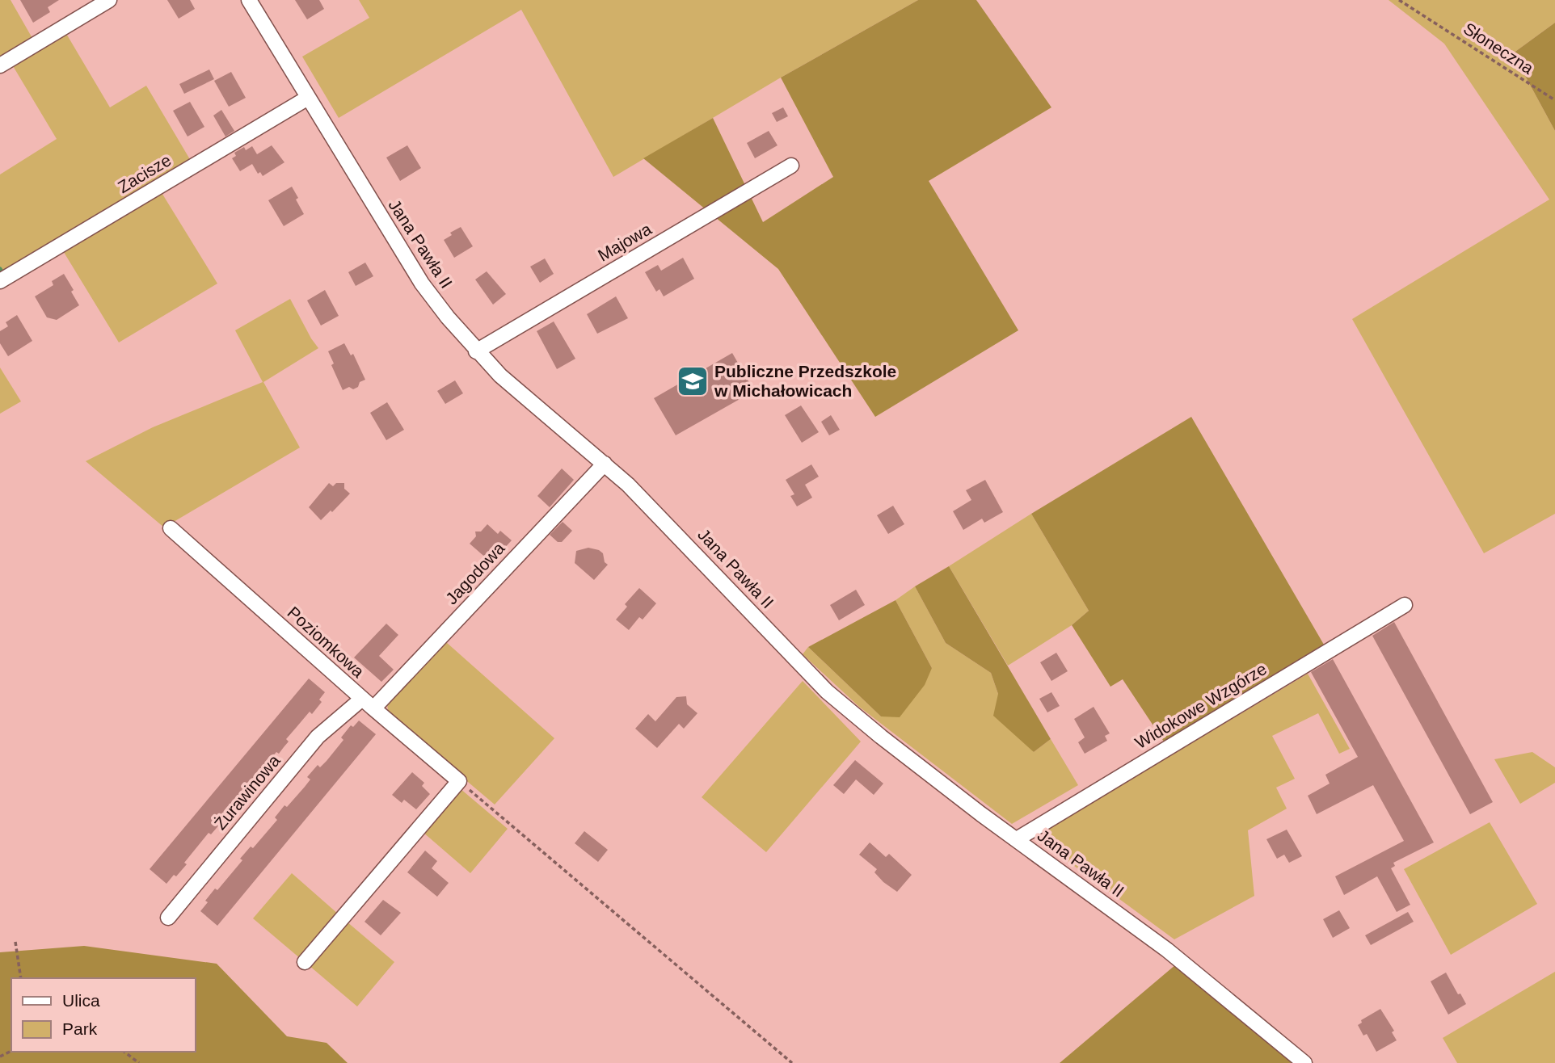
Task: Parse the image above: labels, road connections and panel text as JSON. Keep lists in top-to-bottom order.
{
  "streets": {
    "street": [
      "Zacisze",
      "Majowa",
      "Jana Pawła II",
      "Jagodowa",
      "Poziomkowa",
      "Widokowe Wzgórze",
      "Żurawinowa"
    ],
    "path": ["Słoneczna"]
  },
  "crossings": [
    ["Zacisze", "Jana Pawła II"],
    ["Majowa", "Jana Pawła II"],
    ["Jana Pawła II", "Jagodowa"],
    ["Jana Pawła II", "Widokowe Wzgórze"],
    ["Jagodowa", "Poziomkowa"],
    ["Poziomkowa", "Żurawinowa"]
  ],
  "places": {
    "school or university": ["Publiczne Przedszkole w Michałowicach"]
  },
  "legend": ["Ulica", "Park"]
}
